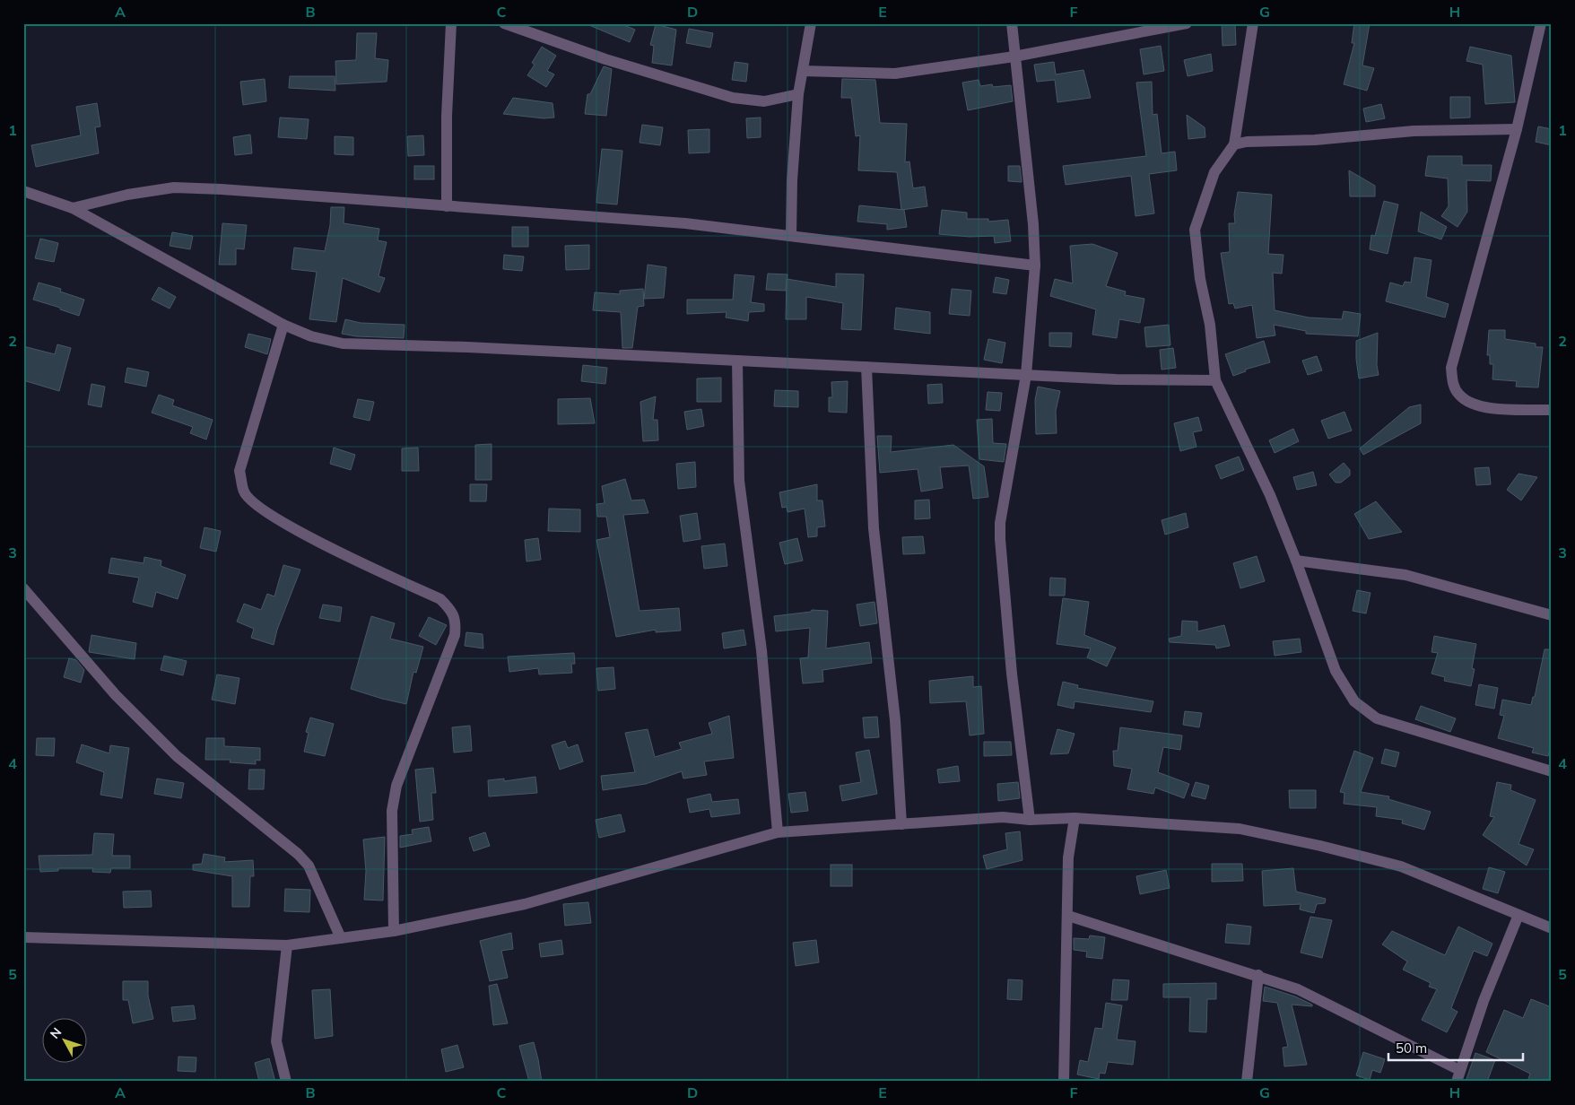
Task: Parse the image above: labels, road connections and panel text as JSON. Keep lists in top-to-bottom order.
{
  "scale_bar": "50 m",
  "north": "top left",
  "grid": {
    "columns": [
      "A",
      "B",
      "C",
      "D",
      "E",
      "F",
      "G",
      "H"
    ],
    "rows": [
      "1",
      "2",
      "3",
      "4",
      "5"
    ]
  }
}
